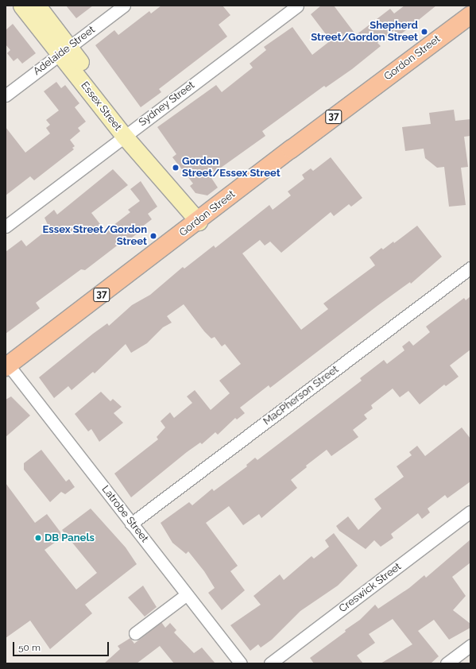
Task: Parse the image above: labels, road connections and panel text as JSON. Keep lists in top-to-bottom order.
{
  "streets": {
    "main road": ["Gordon Street", "37"],
    "street": [
      "Adelaide Street",
      "Sydney Street",
      "Essex Street",
      "MacPherson Street",
      "Latrobe Street",
      "Creswick Street"
    ]
  },
  "crossings": [
    ["Adelaide Street", "Essex Street"],
    ["Gordon Street", "Essex Street"],
    ["Gordon Street", "Latrobe Street"],
    ["Sydney Street", "Essex Street"],
    ["MacPherson Street", "Latrobe Street"]
  ],
  "places": [
    "Shepherd Street/Gordon Street",
    "Gordon Street/Essex Street",
    "Essex Street/Gordon Street",
    "DB Panels"
  ],
  "scale_bar": "50 m"
}
